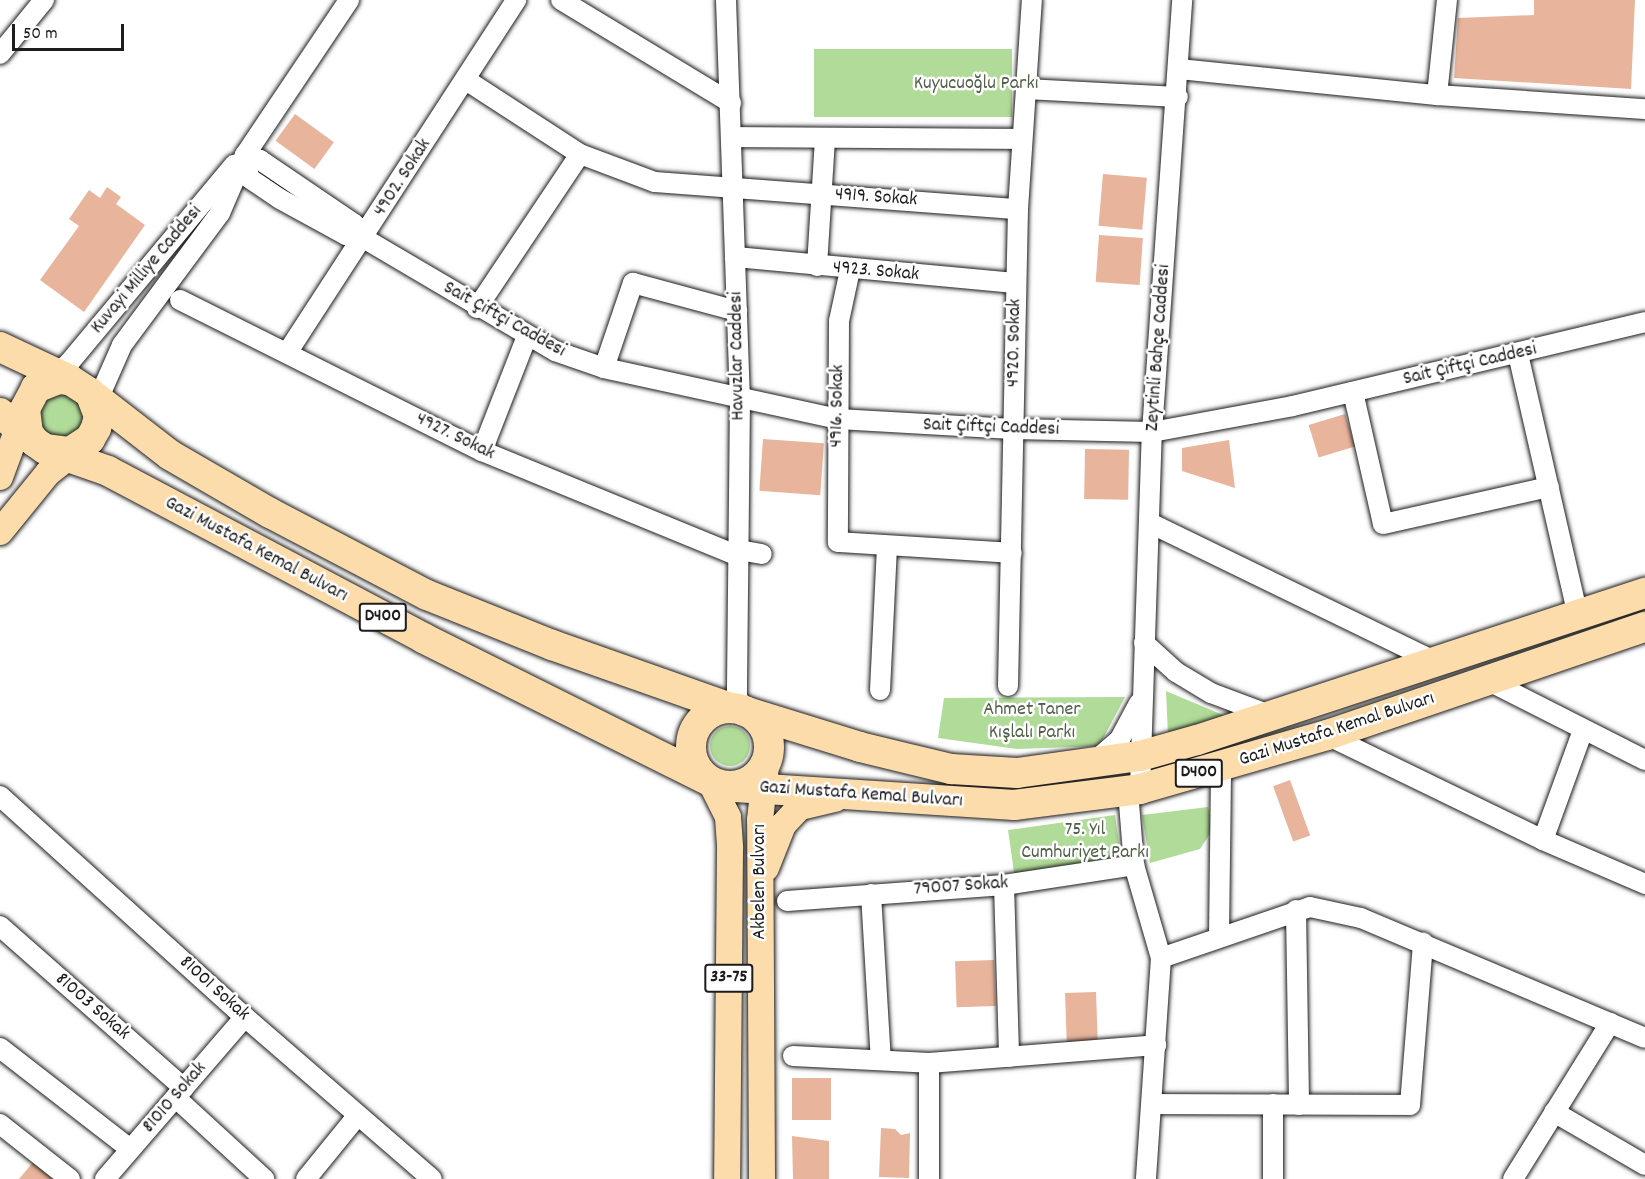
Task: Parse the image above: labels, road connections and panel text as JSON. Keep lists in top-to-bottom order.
{
  "streets": {
    "highway": ["Gazi Mustafa Kemal Bulvarı", "D400"],
    "main road": ["Akbelen Bulvarı", "33-75"],
    "street": [
      "4902. Sokak",
      "4919. Sokak",
      "Kuvayi Milliye Caddesi",
      "4923. Sokak",
      "Sait Çiftçi Caddesi",
      "4920. Sokak",
      "Zeytinli Bahçe Caddesi",
      "Havuzlar Caddesi",
      "4916. Sokak",
      "4927. Sokak",
      "79007 Sokak",
      "81001 Sokak",
      "81003 Sokak",
      "81010 Sokak"
    ]
  },
  "crossings": [
    ["4902. Sokak", "4919. Sokak"],
    ["4902. Sokak", "Sait Çiftçi Caddesi"],
    ["4902. Sokak", "4927. Sokak"],
    ["4919. Sokak", "4920. Sokak"],
    ["4919. Sokak", "Havuzlar Caddesi"],
    ["Kuvayi Milliye Caddesi", "Sait Çiftçi Caddesi"],
    ["Kuvayi Milliye Caddesi", "Gazi Mustafa Kemal Bulvarı"],
    ["4923. Sokak", "4920. Sokak"],
    ["4923. Sokak", "Havuzlar Caddesi"],
    ["4923. Sokak", "4916. Sokak"],
    ["Sait Çiftçi Caddesi", "4920. Sokak"],
    ["Sait Çiftçi Caddesi", "Zeytinli Bahçe Caddesi"],
    ["Sait Çiftçi Caddesi", "Havuzlar Caddesi"],
    ["Sait Çiftçi Caddesi", "4916. Sokak"],
    ["Havuzlar Caddesi", "4927. Sokak"],
    ["Havuzlar Caddesi", "Gazi Mustafa Kemal Bulvarı"],
    ["Gazi Mustafa Kemal Bulvarı", "Akbelen Bulvarı"],
    ["81001 Sokak", "81010 Sokak"],
    ["81003 Sokak", "81010 Sokak"]
  ],
  "parks": ["Kuyucuoğlu Parkı", "Ahmet Taner Kışlalı Parkı", "75. Yıl Cumhuriyet Parkı"],
  "scale_bar": "50 m"
}
